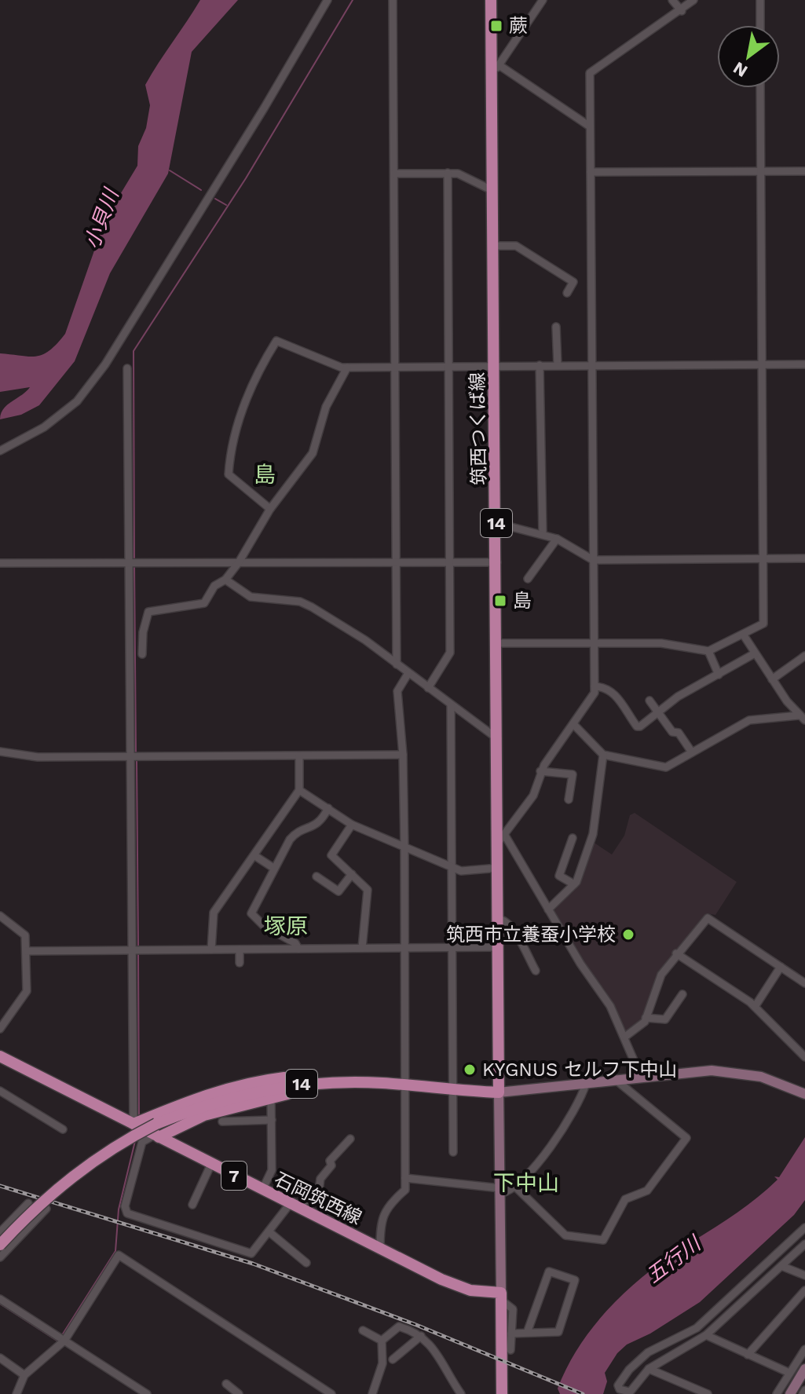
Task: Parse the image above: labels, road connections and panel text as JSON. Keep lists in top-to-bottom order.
{
  "streets": {
    "main road": [
      "筑西つくば線",
      "14",
      "7",
      "石岡筑西線"
    ]
  },
  "crossings": [
    ["筑西つくば線", "14"],
    ["14", "石岡筑西線"]
  ],
  "districts": ["島", "塚原", "下中山"],
  "water": ["小貝川", "五行川"],
  "places": {
    "transit": ["蕨", "島"],
    "other": ["筑西市立養蚕小学校", "KYGNUS セルフ下中山"]
  },
  "north": "bottom left"
}
